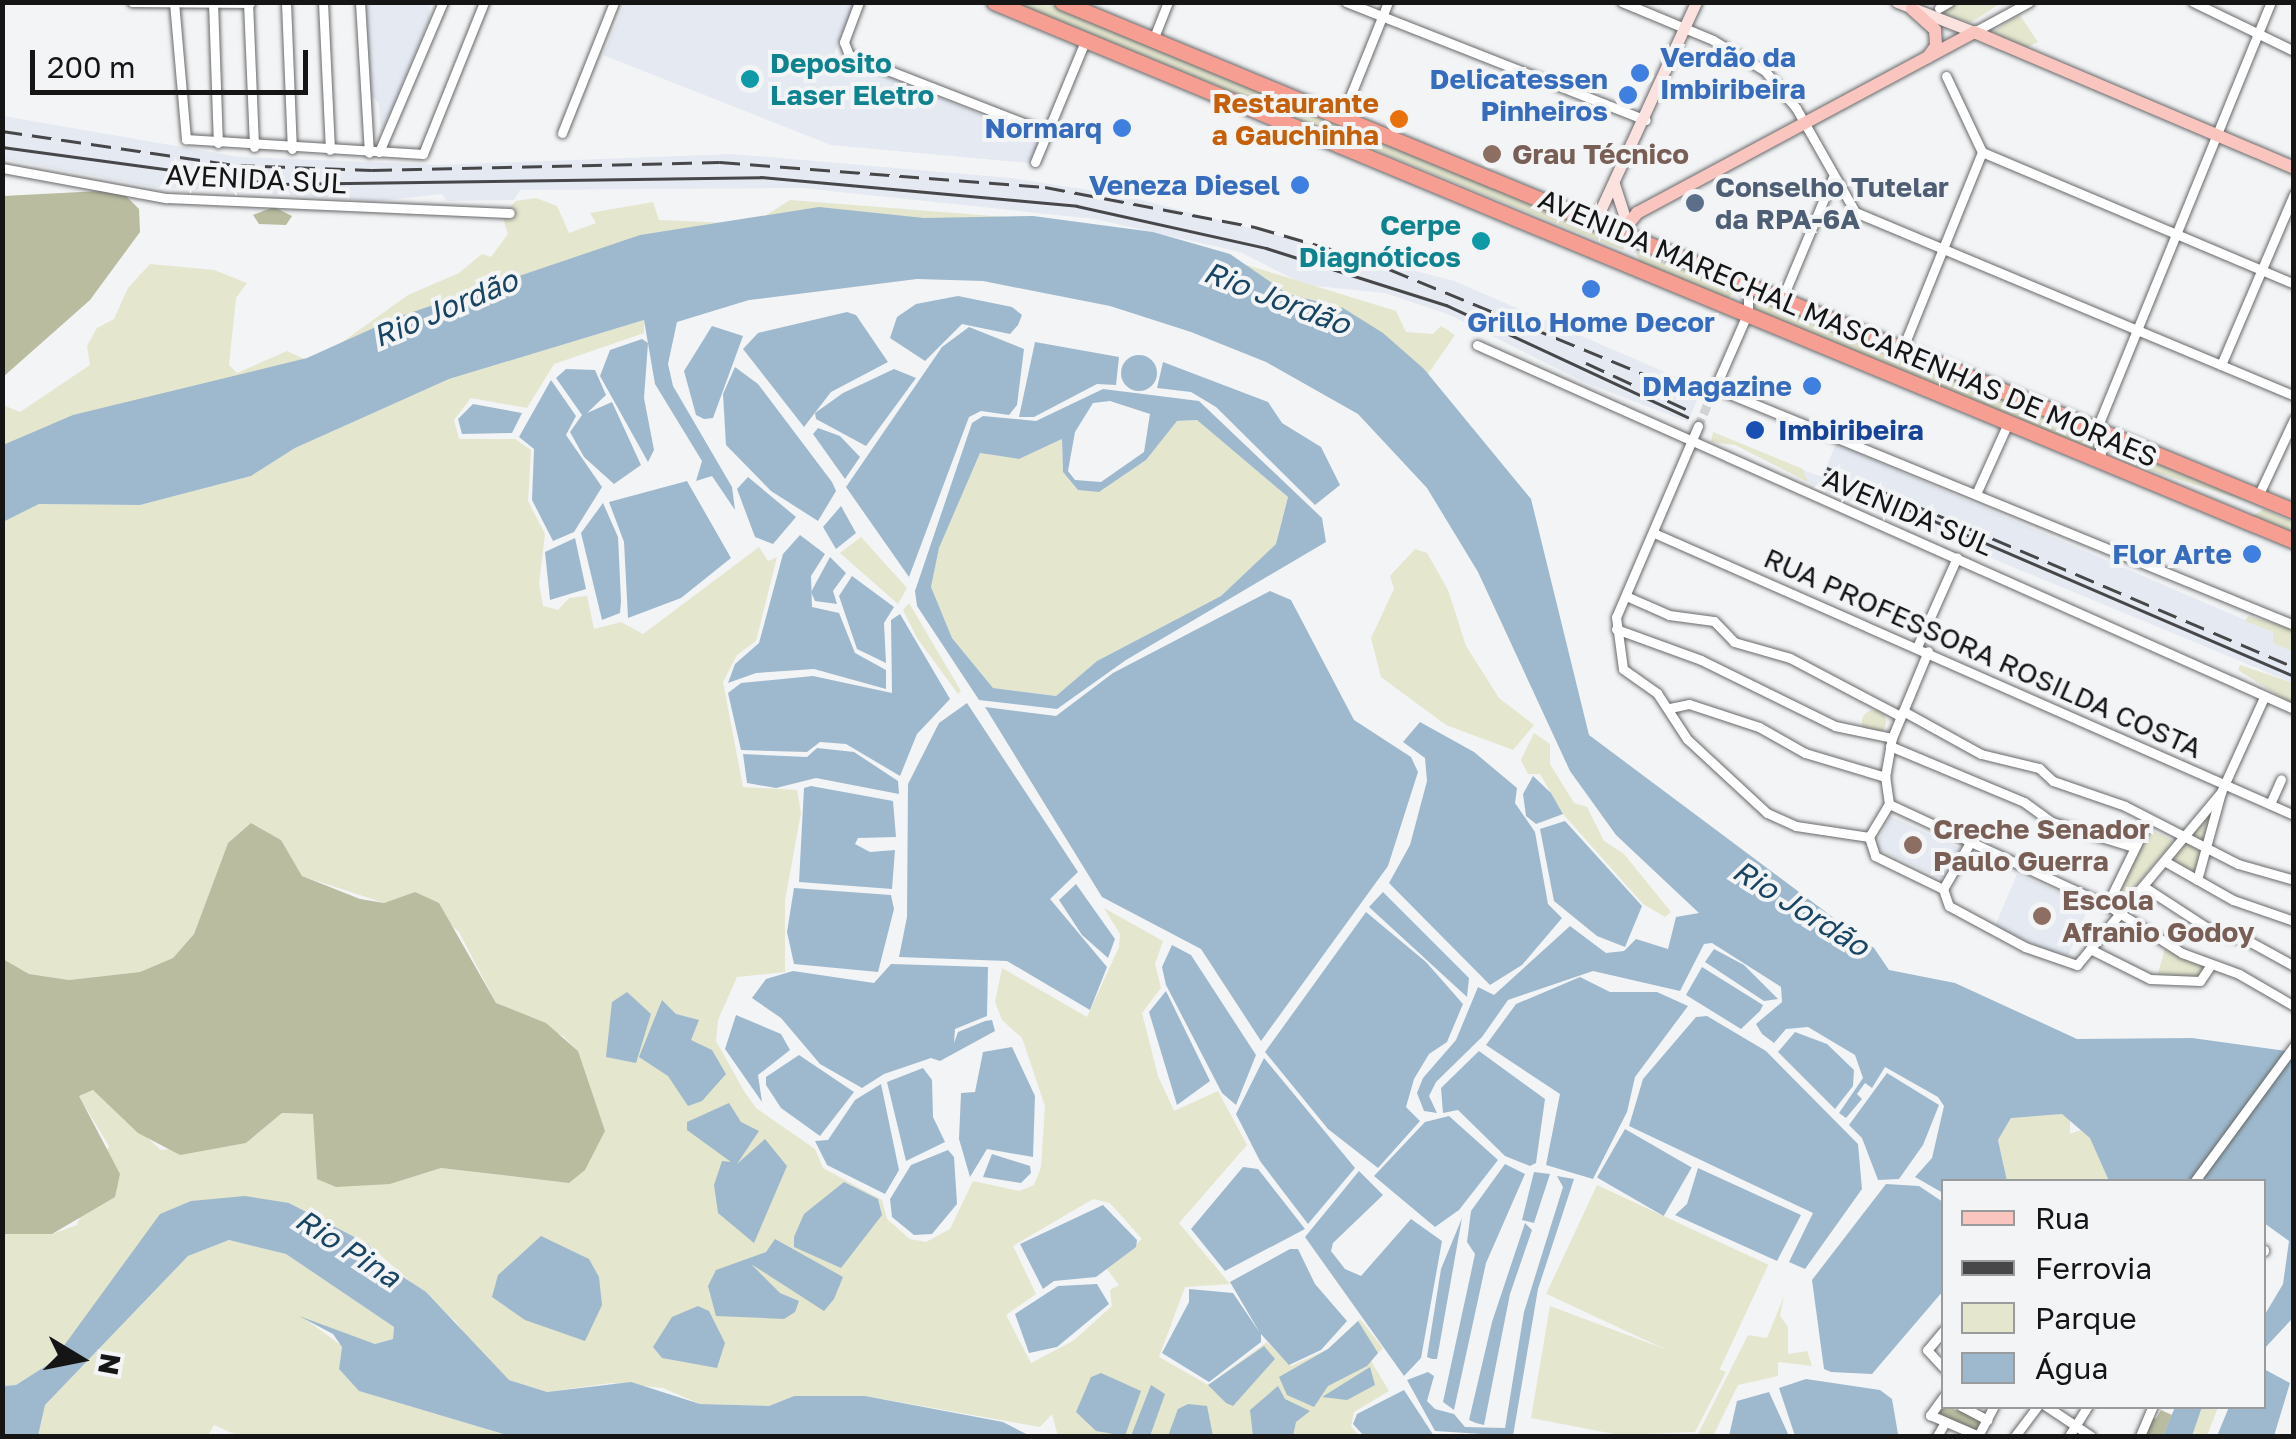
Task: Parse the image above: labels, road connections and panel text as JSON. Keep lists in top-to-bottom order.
{
  "streets": {
    "highway": ["AVENIDA MARECHAL MASCARENHAS DE MORAES"],
    "street": ["AVENIDA SUL", "RUA PROFESSORA ROSILDA COSTA"]
  },
  "crossings": [
    ["AVENIDA SUL", "AVENIDA MARECHAL MASCARENHAS DE MORAES"]
  ],
  "water": ["Rio Jordão", "Rio Pina"],
  "places": [
    "Verdão da Imbiribeira",
    "Deposito Laser Eletro",
    "Delicatessen Pinheiros",
    "Restaurante a Gauchinha",
    "Normarq",
    "Grau Técnico",
    "Veneza Diesel",
    "Conselho Tutelar da RPA-6A",
    "Cerpe Diagnóticos",
    "Grillo Home Decor",
    "DMagazine",
    "Imbiribeira",
    "Flor Arte",
    "Creche Senador Paulo Guerra",
    "Escola Afranio Godoy"
  ],
  "legend": [
    "Rua",
    "Ferrovia",
    "Parque",
    "Água"
  ],
  "scale_bar": "200 m",
  "north": "right"
}
